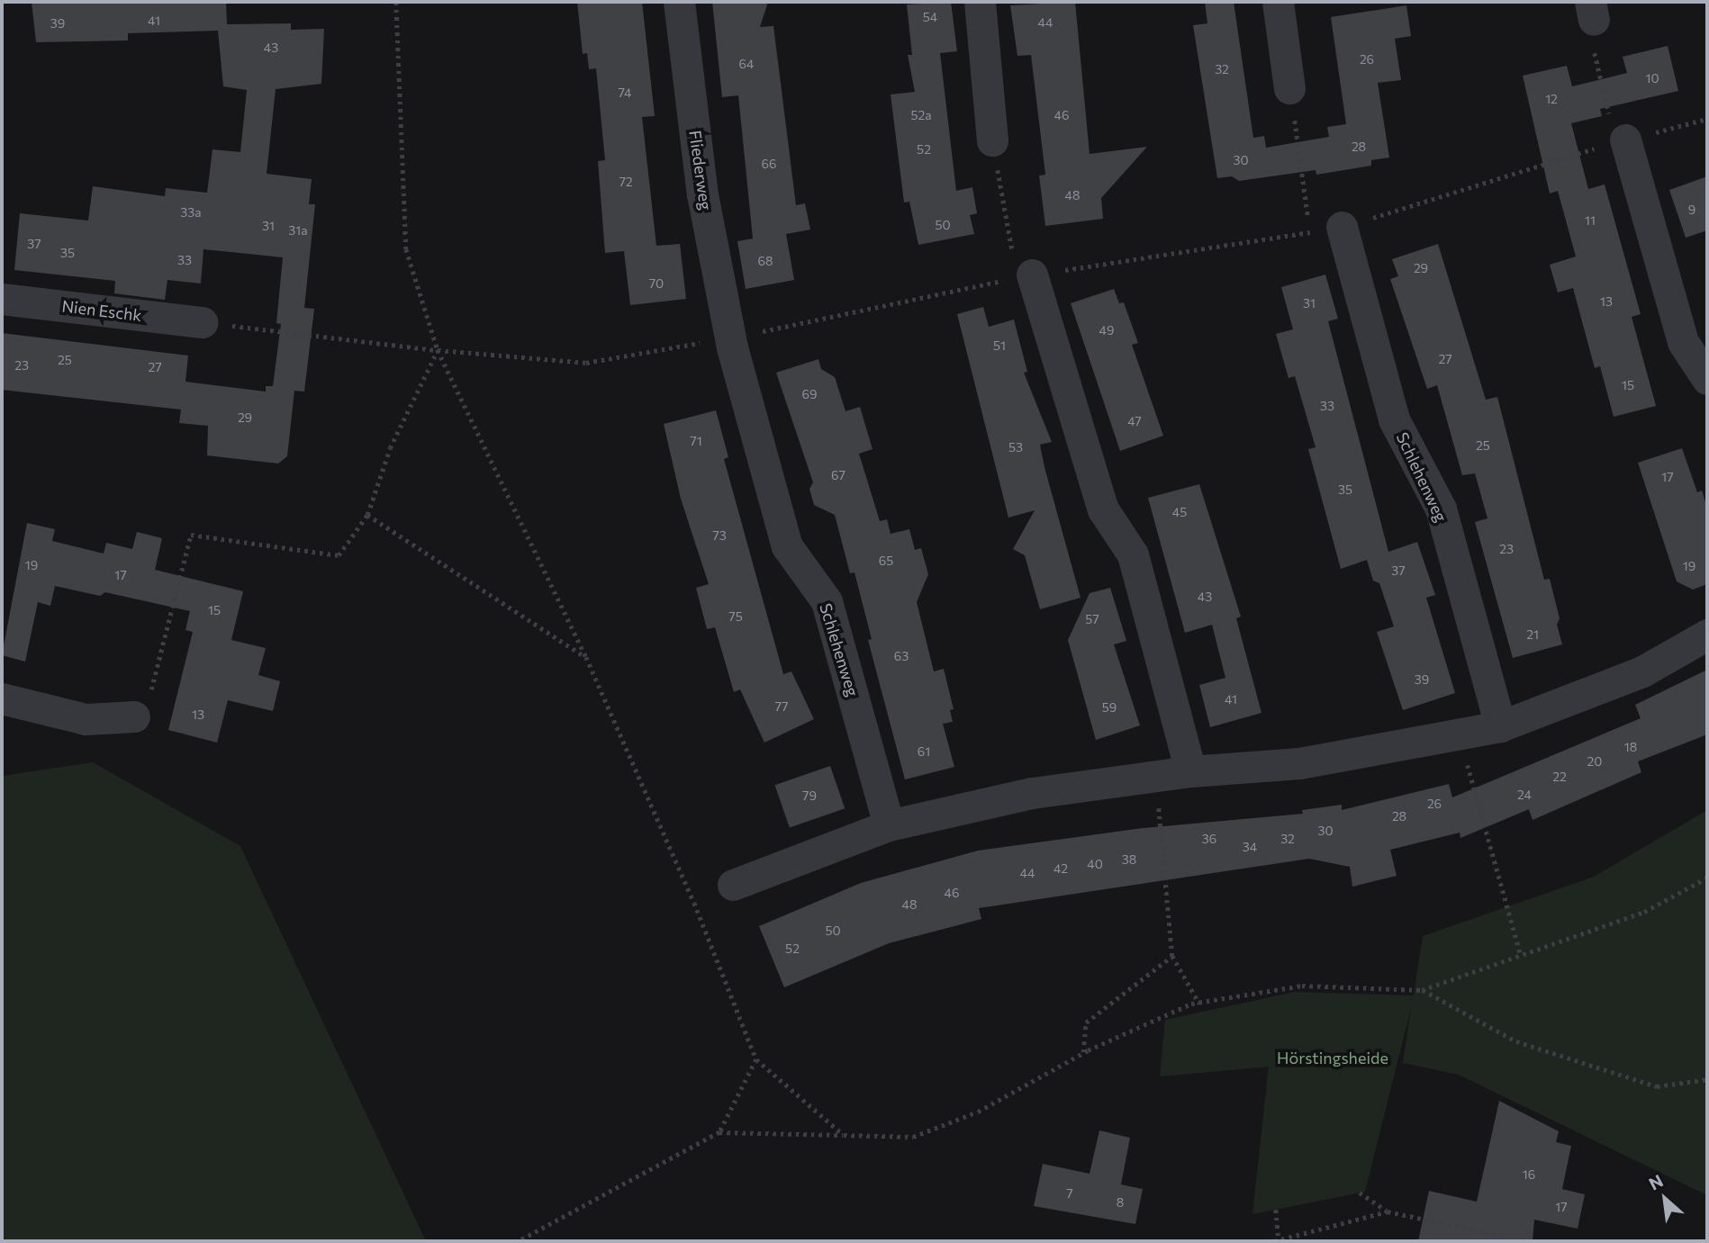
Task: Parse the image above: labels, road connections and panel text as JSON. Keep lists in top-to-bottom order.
{
  "streets": {
    "street": ["Fliederweg", "Nien Eschk", "Schlehenweg"]
  },
  "crossings": [
    ["Fliederweg", "Schlehenweg"]
  ],
  "parks": ["Hörstingsheide"],
  "house_numbers": [
    "54",
    "41",
    "44",
    "39",
    "43",
    "26",
    "64",
    "32",
    "10",
    "74",
    "12",
    "52a",
    "46",
    "28",
    "52",
    "30",
    "66",
    "72",
    "48",
    "9",
    "33a",
    "11",
    "50",
    "31",
    "31a",
    "37",
    "35",
    "33",
    "68",
    "29",
    "70",
    "13",
    "31",
    "49",
    "51",
    "27",
    "25",
    "23",
    "27",
    "15",
    "69",
    "33",
    "29",
    "47",
    "71",
    "25",
    "53",
    "67",
    "17",
    "35",
    "45",
    "73",
    "23",
    "65",
    "19",
    "19",
    "37",
    "17",
    "43",
    "15",
    "75",
    "57",
    "21",
    "63",
    "39",
    "41",
    "77",
    "59",
    "13",
    "18",
    "61",
    "20",
    "22",
    "24",
    "79",
    "26",
    "28",
    "30",
    "36",
    "32",
    "34",
    "38",
    "40",
    "42",
    "44",
    "46",
    "48",
    "50",
    "52",
    "16",
    "7",
    "8",
    "17"
  ],
  "north": "top left"
}
